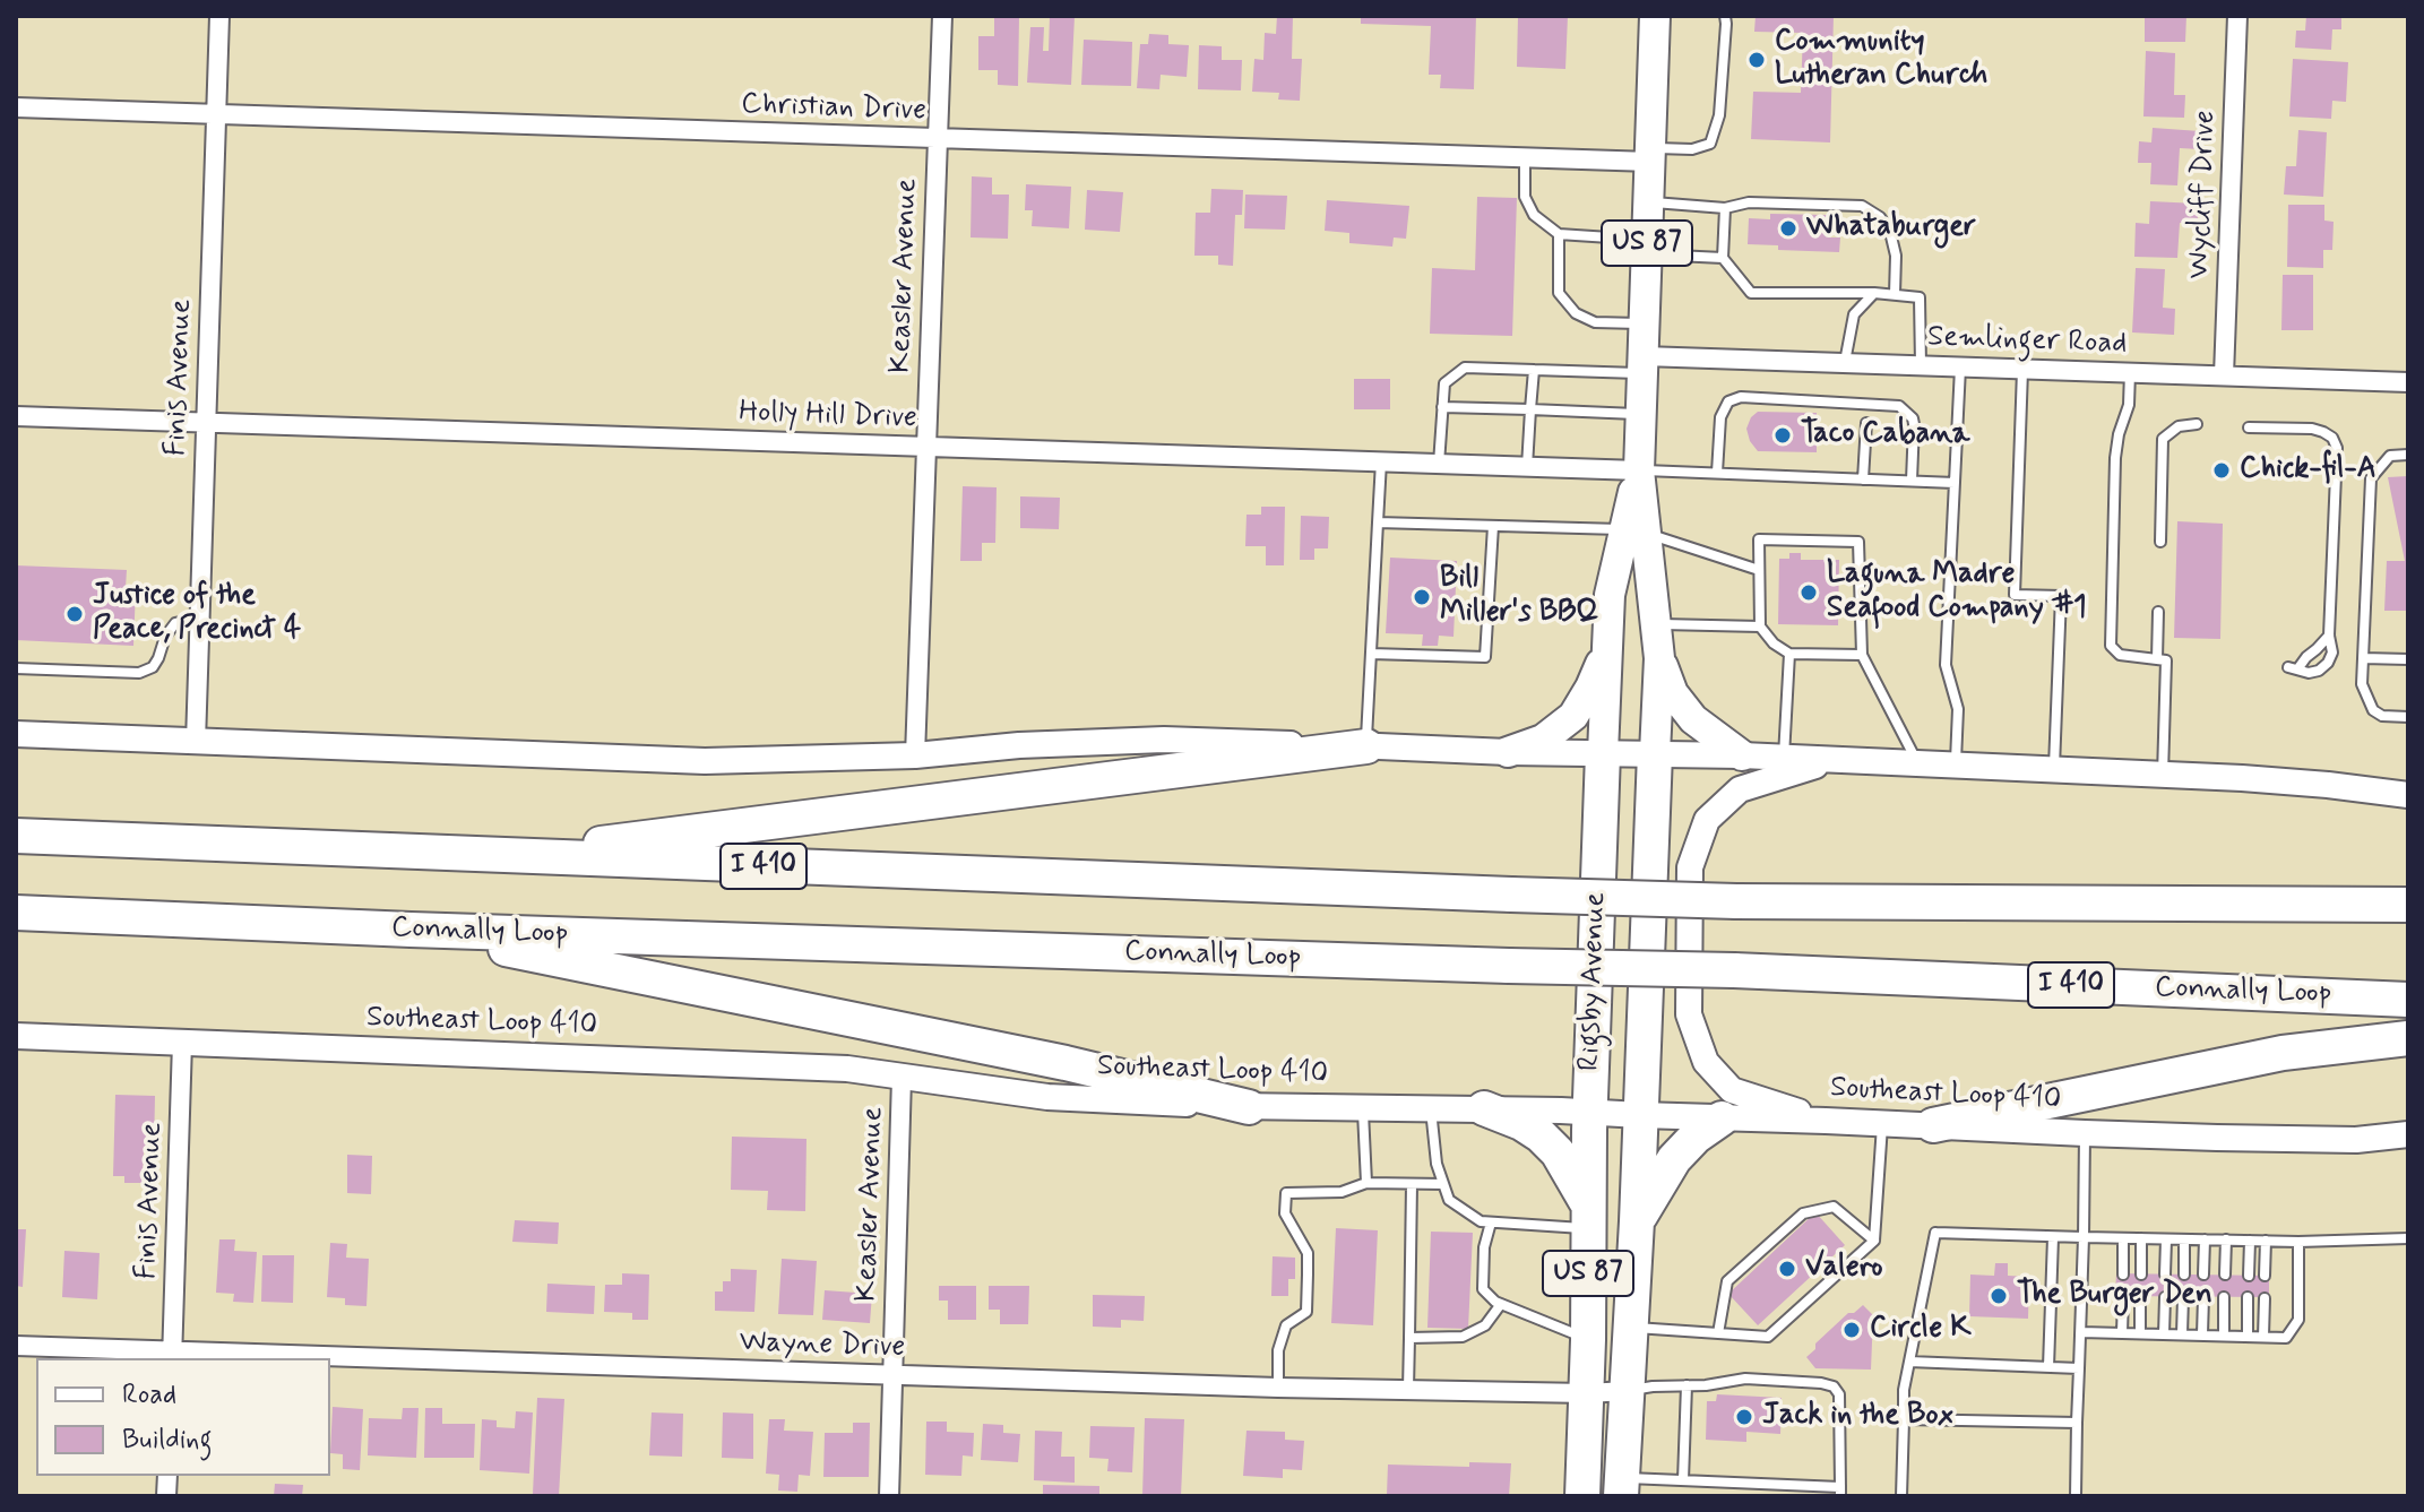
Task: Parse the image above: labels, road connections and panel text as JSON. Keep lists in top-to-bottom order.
{
  "streets": {
    "highway": [
      "US 87",
      "I 410",
      "Connally Loop",
      "Rigsby Avenue"
    ],
    "main road": ["Southeast Loop 410"],
    "street": [
      "Christian Drive",
      "Wycliff Drive",
      "Keasler Avenue",
      "Semlinger Road",
      "Finis Avenue",
      "Holly Hill Drive",
      "Wayne Drive"
    ]
  },
  "crossings": [
    ["Christian Drive", "Keasler Avenue"],
    ["Christian Drive", "Finis Avenue"],
    ["Christian Drive", "Rigsby Avenue"],
    ["Wycliff Drive", "Semlinger Road"],
    ["Keasler Avenue", "Holly Hill Drive"],
    ["Keasler Avenue", "Southeast Loop 410"],
    ["Keasler Avenue", "Wayne Drive"],
    ["Semlinger Road", "Rigsby Avenue"],
    ["Finis Avenue", "Holly Hill Drive"],
    ["Finis Avenue", "Southeast Loop 410"],
    ["Finis Avenue", "Wayne Drive"],
    ["Holly Hill Drive", "Rigsby Avenue"],
    ["Rigsby Avenue", "Southeast Loop 410"],
    ["Rigsby Avenue", "Wayne Drive"]
  ],
  "places": [
    "Community Lutheran Church",
    "Whataburger",
    "Taco Cabana",
    "Chick-fil-A",
    "Laguna Madre Seafood Company #1",
    "Bill Miller's BBQ",
    "Justice of the Peace, Precinct 4",
    "Valero",
    "The Burger Den",
    "Circle K",
    "Jack in the Box"
  ],
  "legend": ["Road", "Building"]
}
